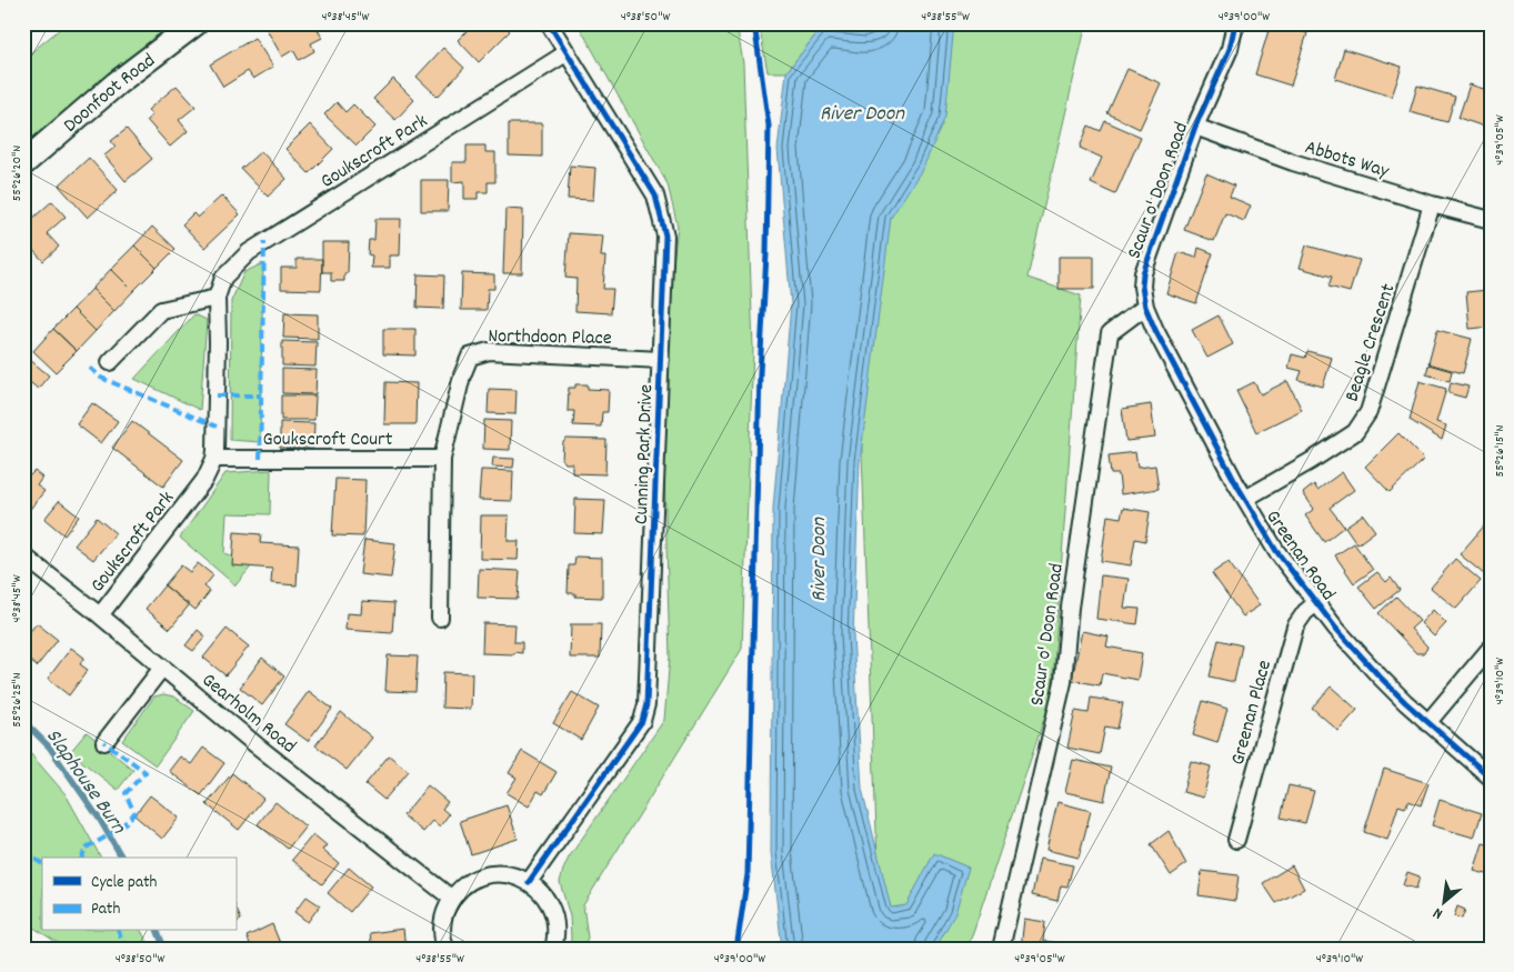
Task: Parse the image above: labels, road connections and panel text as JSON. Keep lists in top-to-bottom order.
{
  "streets": {
    "main road": ["Doonfoot Road"],
    "street": [
      "Goukscroft Park",
      "Abbots Way",
      "Scaur o' Doon Road",
      "Northdoon Place",
      "Beagle Crescent",
      "Goukscroft Court",
      "Cunning Park Drive",
      "Greenan Road",
      "Gearholm Road",
      "Greenan Place"
    ]
  },
  "crossings": [
    ["Goukscroft Park", "Goukscroft Court"],
    ["Goukscroft Park", "Cunning Park Drive"],
    ["Goukscroft Park", "Gearholm Road"],
    ["Abbots Way", "Scaur o' Doon Road"],
    ["Abbots Way", "Beagle Crescent"],
    ["Scaur o' Doon Road", "Greenan Road"],
    ["Northdoon Place", "Goukscroft Court"],
    ["Northdoon Place", "Cunning Park Drive"],
    ["Beagle Crescent", "Greenan Road"],
    ["Greenan Road", "Greenan Place"]
  ],
  "water": ["River Doon", "Slaphouse Burn"],
  "legend": ["Cycle path", "Path"],
  "north": "bottom left",
  "coordinates": [
    "4°38'45\"W",
    "4°38'50\"W",
    "4°38'55\"W",
    "4°39'00\"W",
    "4°39'05\"W",
    "55°26'20\"N",
    "55°26'15\"N",
    "4°39'10\"W",
    "55°26'25\"N"
  ]
}
